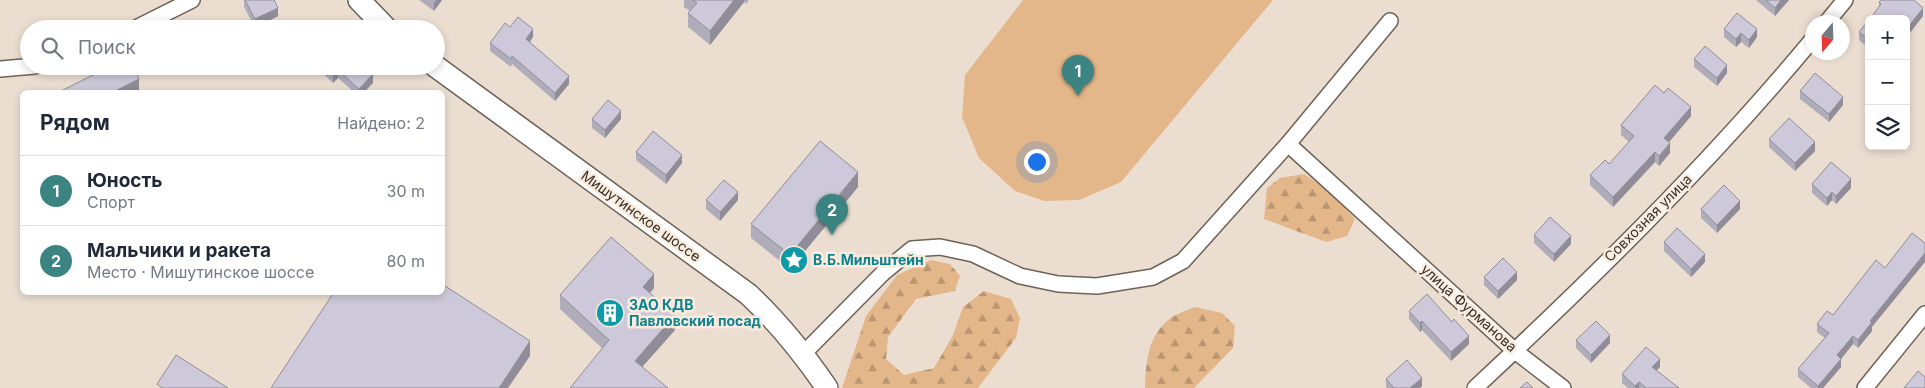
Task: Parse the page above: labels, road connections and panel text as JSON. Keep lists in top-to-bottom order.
{
  "streets": {
    "main road": ["Мишутинское шоссе"],
    "street": ["Совхозная улица", "улица Фурманова"]
  },
  "crossings": [
    ["Совхозная улица", "улица Фурманова"]
  ],
  "places": {
    "place": ["В.Б.Мильштейн"],
    "building": ["ЗАО КДВ Павловский посад"]
  },
  "north": "bottom",
  "page": {
    "map_buttons": ["+", "−"],
    "search": "Поиск",
    "pins": ["1", "2"],
    "heading": ["Рядом", "Найдено: 2"],
    "list": [
      {
        "mark": "1",
        "name": "Юность",
        "note": "Спорт",
        "value": "30 m"
      },
      {
        "mark": "2",
        "name": "Мальчики и ракета",
        "note": "Место · Мишутинское шоссе",
        "value": "80 m"
      }
    ]
  }
}
